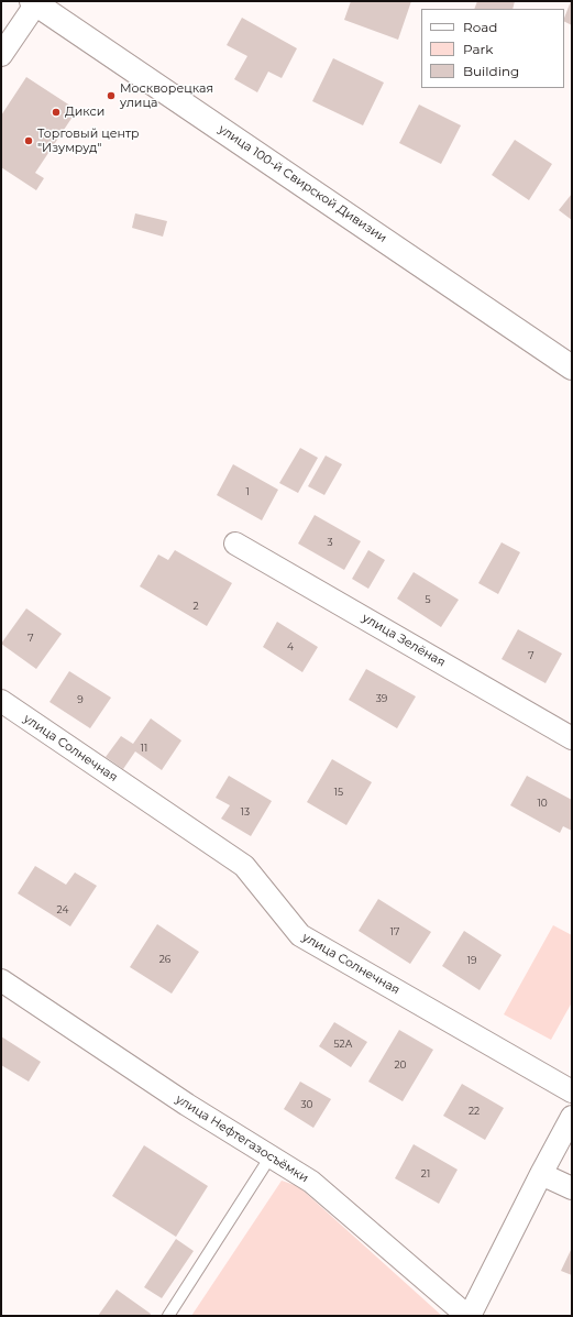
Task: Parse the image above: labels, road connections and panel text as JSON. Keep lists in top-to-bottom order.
{
  "streets": {
    "main road": ["улица 100-й Свирской Дивизии"],
    "street": ["улица Зелёная", "улица Солнечная", "улица Нефтегазосъёмки"]
  },
  "places": ["Москворецкая улица", "Дикси", "Торговый центр \"Изумруд\""],
  "house_numbers": [
    "1",
    "3",
    "5",
    "2",
    "7",
    "4",
    "7",
    "39",
    "9",
    "11",
    "15",
    "10",
    "13",
    "24",
    "17",
    "26",
    "19",
    "52А",
    "20",
    "30",
    "22",
    "21"
  ],
  "legend": ["Road", "Park", "Building"]
}
